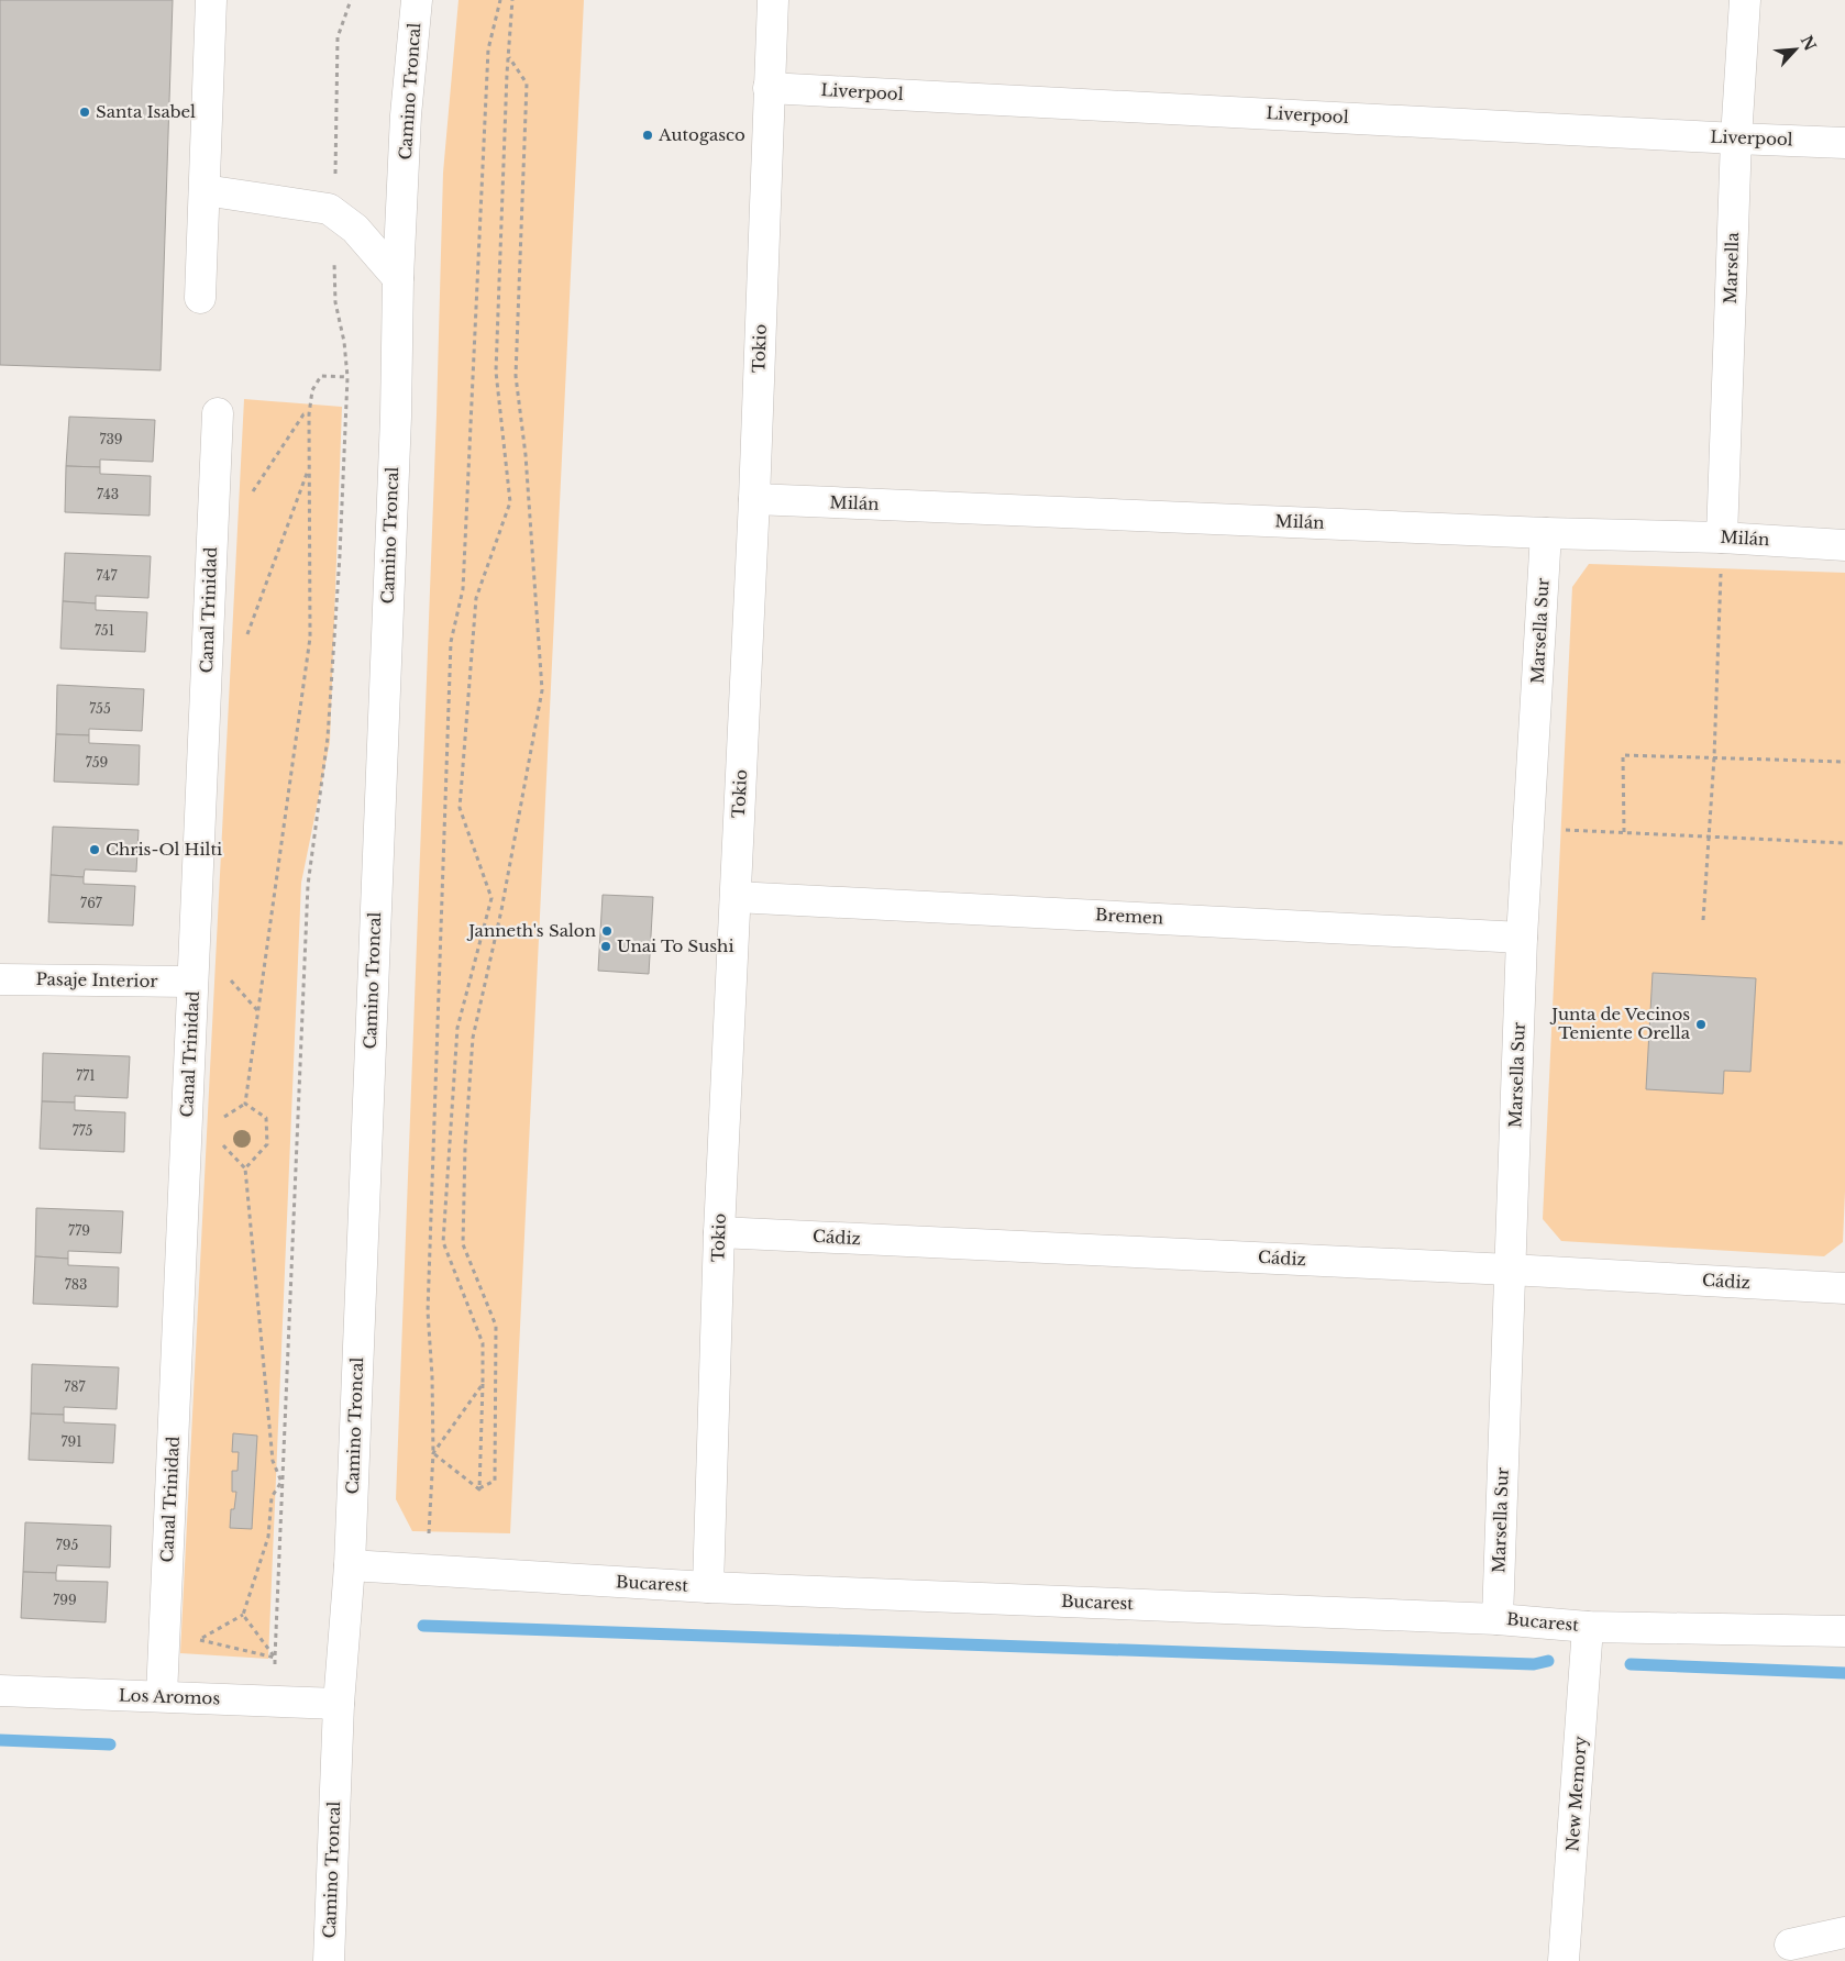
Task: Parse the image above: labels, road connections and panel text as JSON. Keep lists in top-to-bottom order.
{
  "streets": {
    "street": [
      "Camino Troncal",
      "Liverpool",
      "Marsella",
      "Tokio",
      "Milán",
      "Canal Trinidad",
      "Marsella Sur",
      "Bremen",
      "Pasaje Interior",
      "Cádiz",
      "Bucarest",
      "Los Aromos",
      "New Memory"
    ]
  },
  "crossings": [
    ["Camino Troncal", "Bucarest"],
    ["Camino Troncal", "Los Aromos"],
    ["Liverpool", "Marsella"],
    ["Liverpool", "Tokio"],
    ["Marsella", "Milán"],
    ["Tokio", "Milán"],
    ["Tokio", "Bremen"],
    ["Tokio", "Cádiz"],
    ["Tokio", "Bucarest"],
    ["Milán", "Marsella Sur"],
    ["Canal Trinidad", "Pasaje Interior"],
    ["Canal Trinidad", "Los Aromos"],
    ["Marsella Sur", "Bremen"],
    ["Marsella Sur", "Cádiz"],
    ["Marsella Sur", "Bucarest"],
    ["Bucarest", "New Memory"]
  ],
  "places": [
    "Santa Isabel",
    "Autogasco",
    "Chris-Ol Hilti",
    "Janneth's Salon",
    "Unai To Sushi",
    "Junta de Vecinos Teniente Orella"
  ],
  "house_numbers": [
    "739",
    "743",
    "747",
    "751",
    "755",
    "759",
    "767",
    "771",
    "775",
    "779",
    "783",
    "787",
    "791",
    "795",
    "799"
  ],
  "north": "top right"
}
